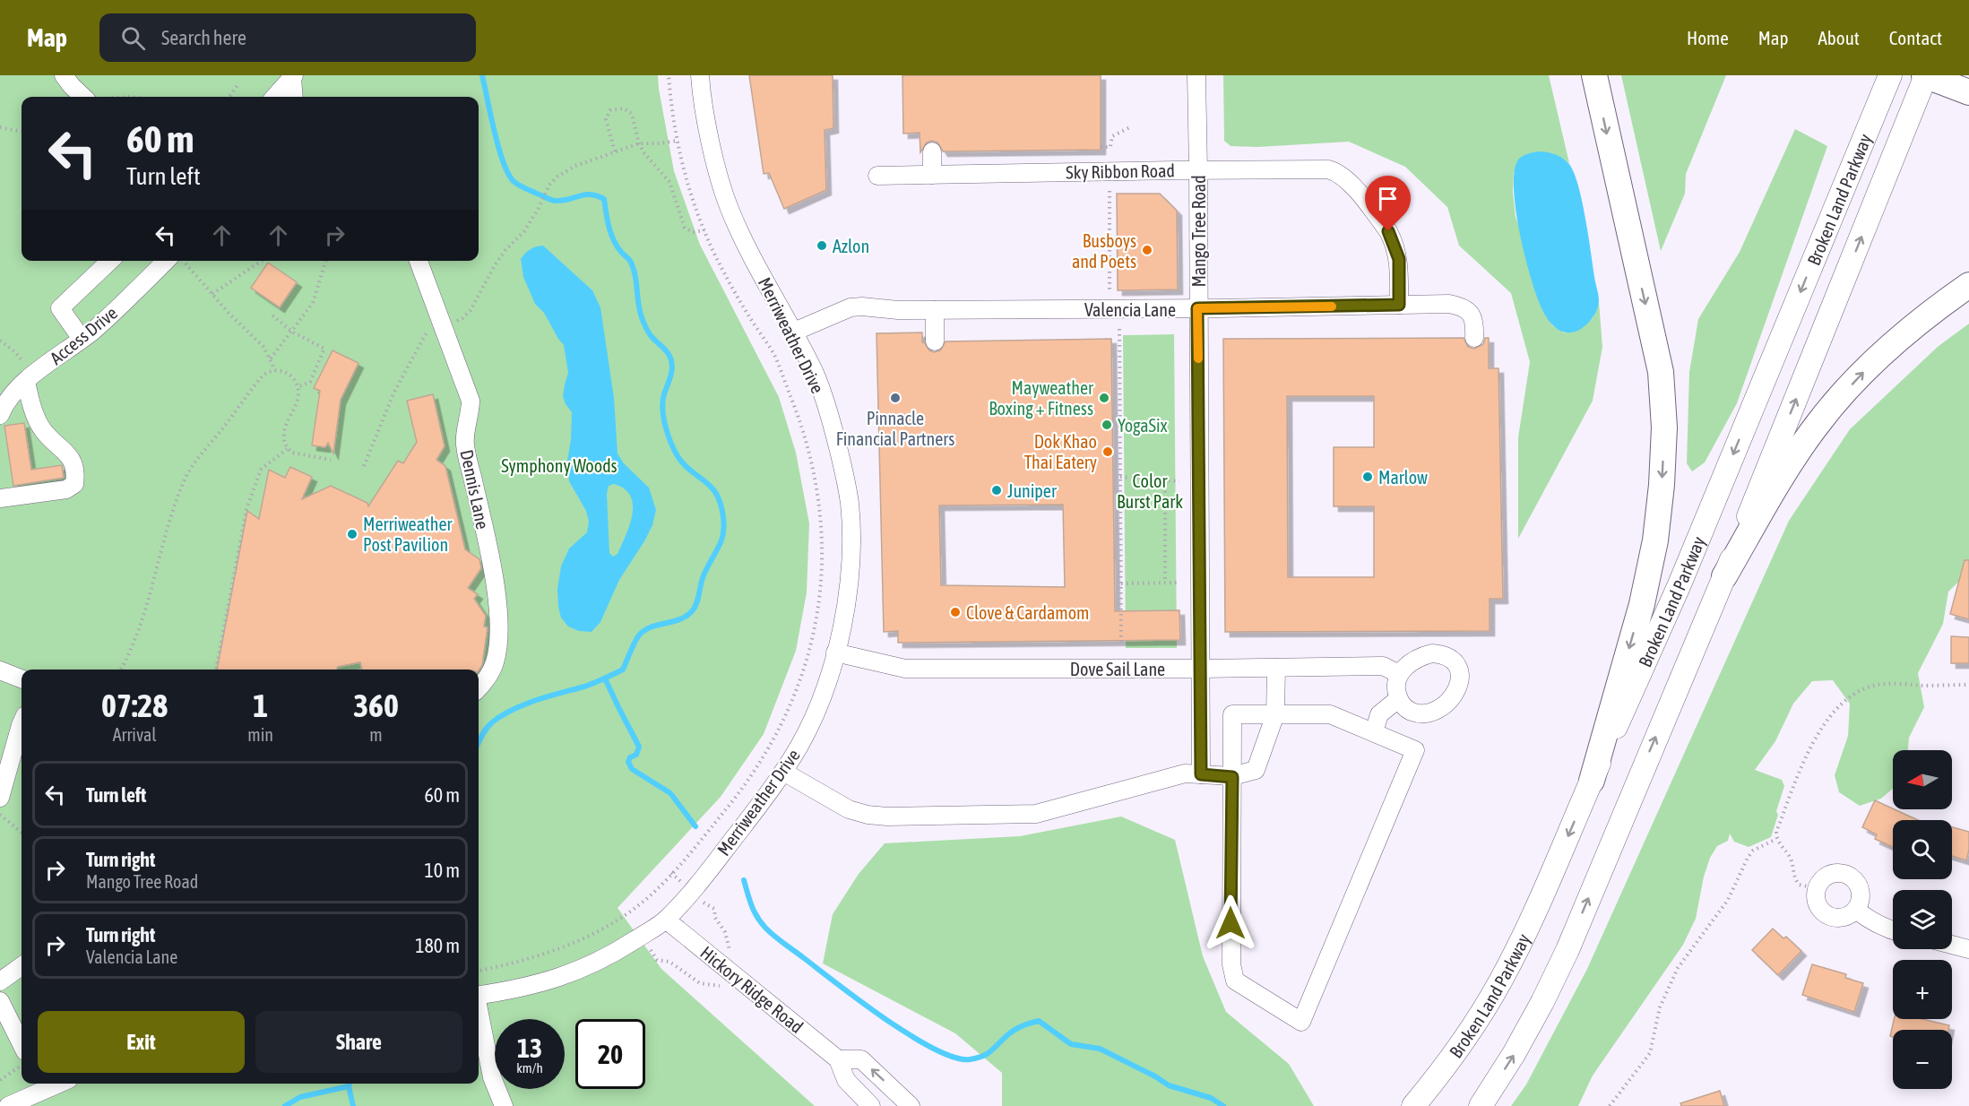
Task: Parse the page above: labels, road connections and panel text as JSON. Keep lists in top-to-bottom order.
{
  "streets": {
    "main road": ["Broken Land Parkway"],
    "street": [
      "Sky Ribbon Road",
      "Mango Tree Road",
      "Valencia Lane",
      "Access Drive",
      "Merriweather Drive",
      "Dennis Lane",
      "Dove Sail Lane",
      "Hickory Ridge Road"
    ]
  },
  "crossings": [
    ["Sky Ribbon Road", "Mango Tree Road"],
    ["Sky Ribbon Road", "Valencia Lane"],
    ["Mango Tree Road", "Valencia Lane"],
    ["Mango Tree Road", "Dove Sail Lane"],
    ["Valencia Lane", "Merriweather Drive"],
    ["Merriweather Drive", "Dove Sail Lane"],
    ["Merriweather Drive", "Hickory Ridge Road"]
  ],
  "parks": ["Symphony Woods", "Color Burst Park"],
  "places": [
    "Azlon",
    "Busboys and Poets",
    "Pinnacle Financial Partners",
    "Mayweather Boxing + Fitness",
    "YogaSix",
    "Dok Khao Thai Eatery",
    "Marlow",
    "Juniper",
    "Merriweather Post Pavilion",
    "Clove & Cardamom"
  ],
  "north": "left",
  "page": {
    "header": "Map",
    "search": "Search here",
    "nav": [
      "Home",
      "Map",
      "About",
      "Contact"
    ],
    "turn": ["60 m", "Turn left"],
    "eta": [
      "07:28",
      "Arrival",
      "1",
      "min",
      "360",
      "m"
    ],
    "map_buttons": ["+", "−"],
    "list": [
      {
        "name": "Turn left",
        "value": "60 m"
      },
      {
        "name": "Turn right",
        "note": "Mango Tree Road",
        "value": "10 m"
      },
      {
        "name": "Turn right",
        "note": "Valencia Lane",
        "value": "180 m"
      }
    ],
    "buttons": ["Exit", "Share"],
    "speed": "13 km/h",
    "limit": "20"
  }
}
